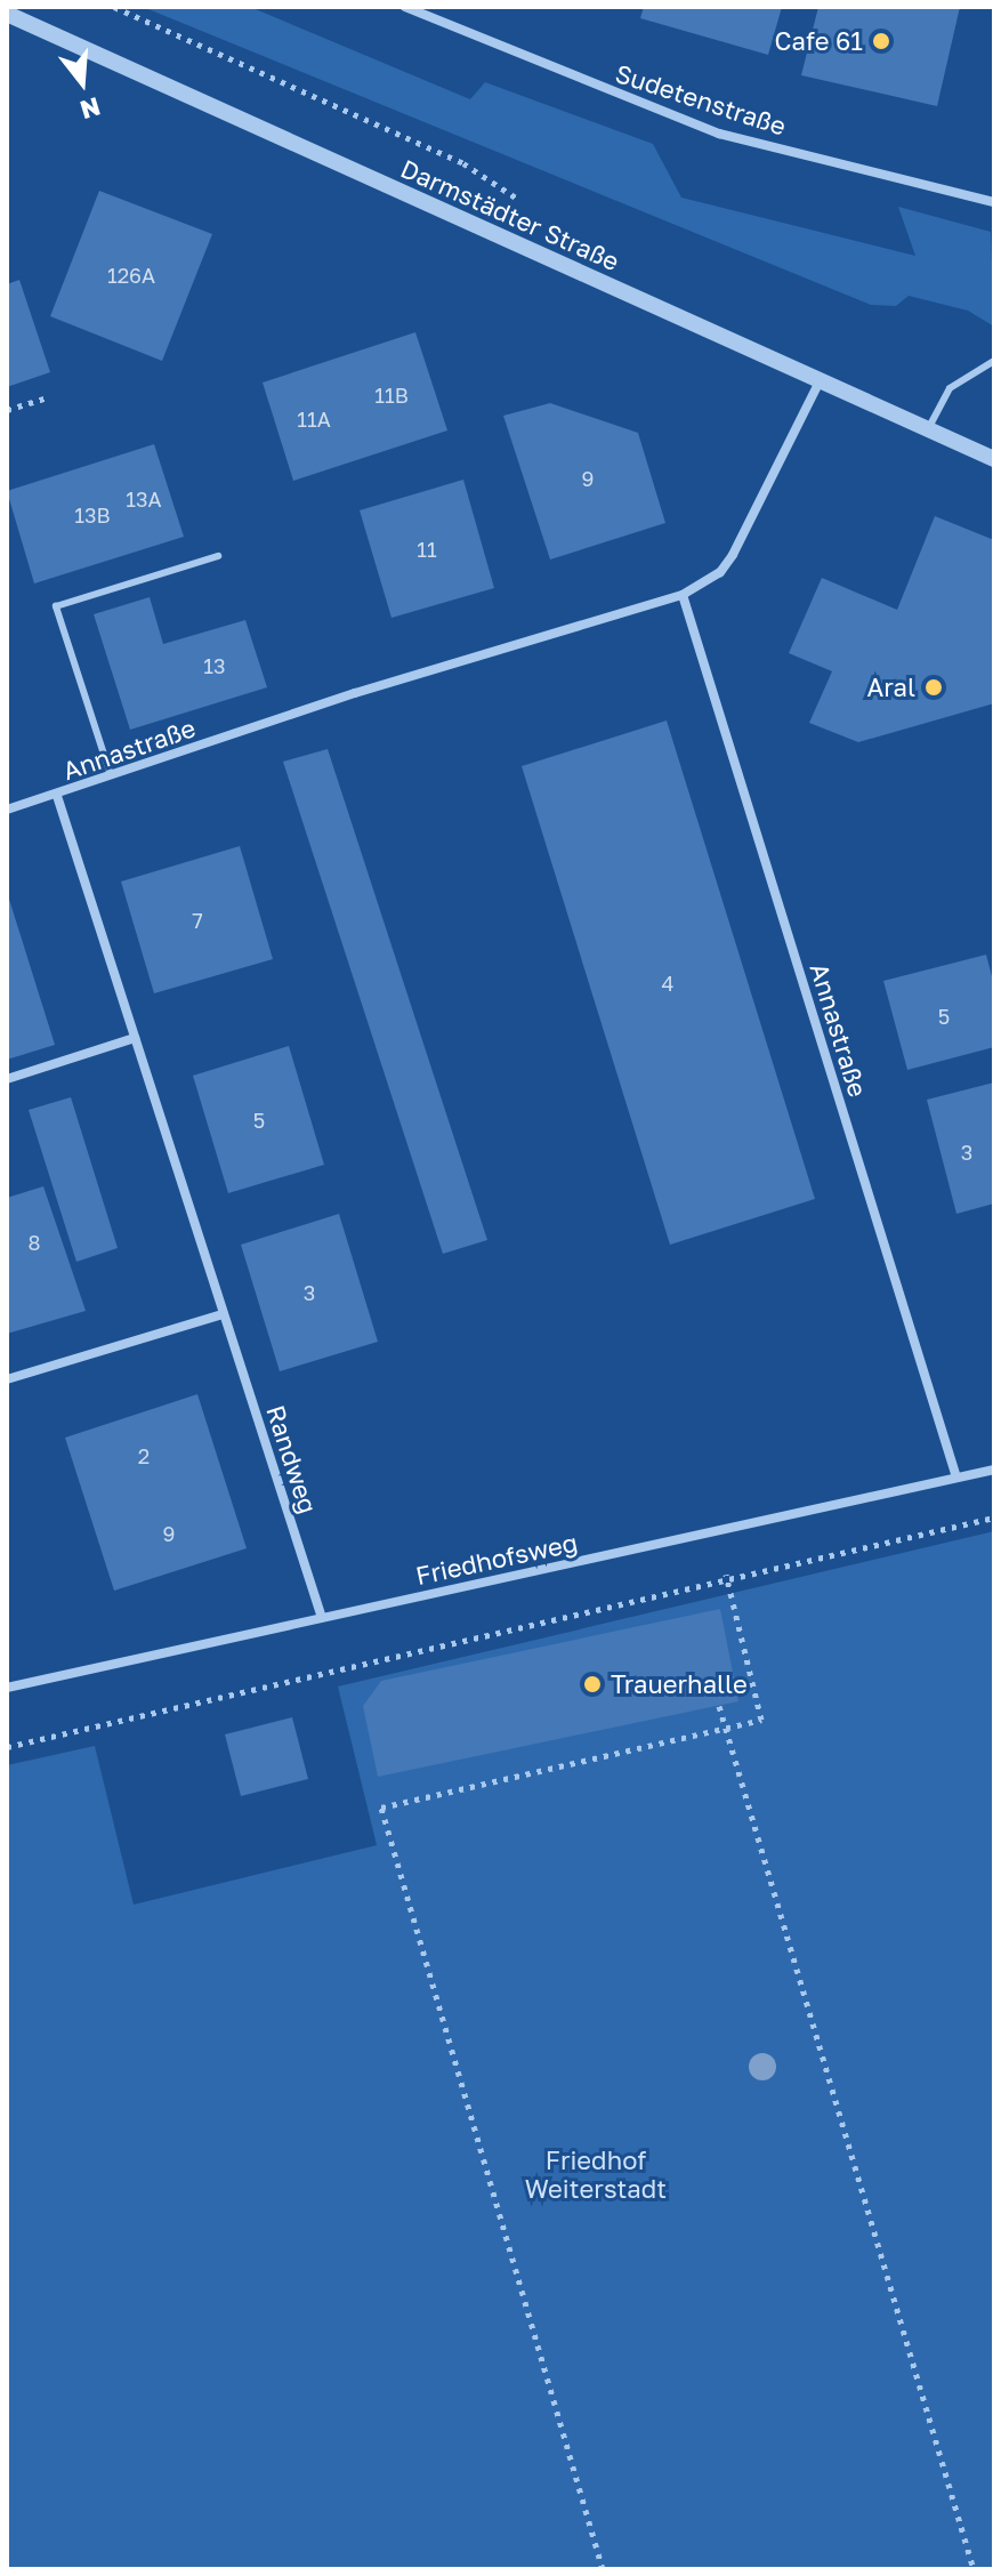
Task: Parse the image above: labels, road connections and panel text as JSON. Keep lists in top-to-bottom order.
{
  "streets": {
    "street": [
      "Sudetenstraße",
      "Darmstädter Straße",
      "Annastraße",
      "Randweg",
      "Friedhofsweg"
    ]
  },
  "crossings": [
    ["Darmstädter Straße", "Annastraße"],
    ["Annastraße", "Randweg"],
    ["Annastraße", "Friedhofsweg"],
    ["Randweg", "Friedhofsweg"]
  ],
  "parks": ["Friedhof Weiterstadt"],
  "places": ["Cafe 61", "Aral", "Trauerhalle"],
  "house_numbers": [
    "126A",
    "11B",
    "11A",
    "9",
    "13A",
    "13B",
    "11",
    "13",
    "7",
    "4",
    "5",
    "5",
    "3",
    "8",
    "3",
    "2",
    "9"
  ],
  "north": "bottom"
}
